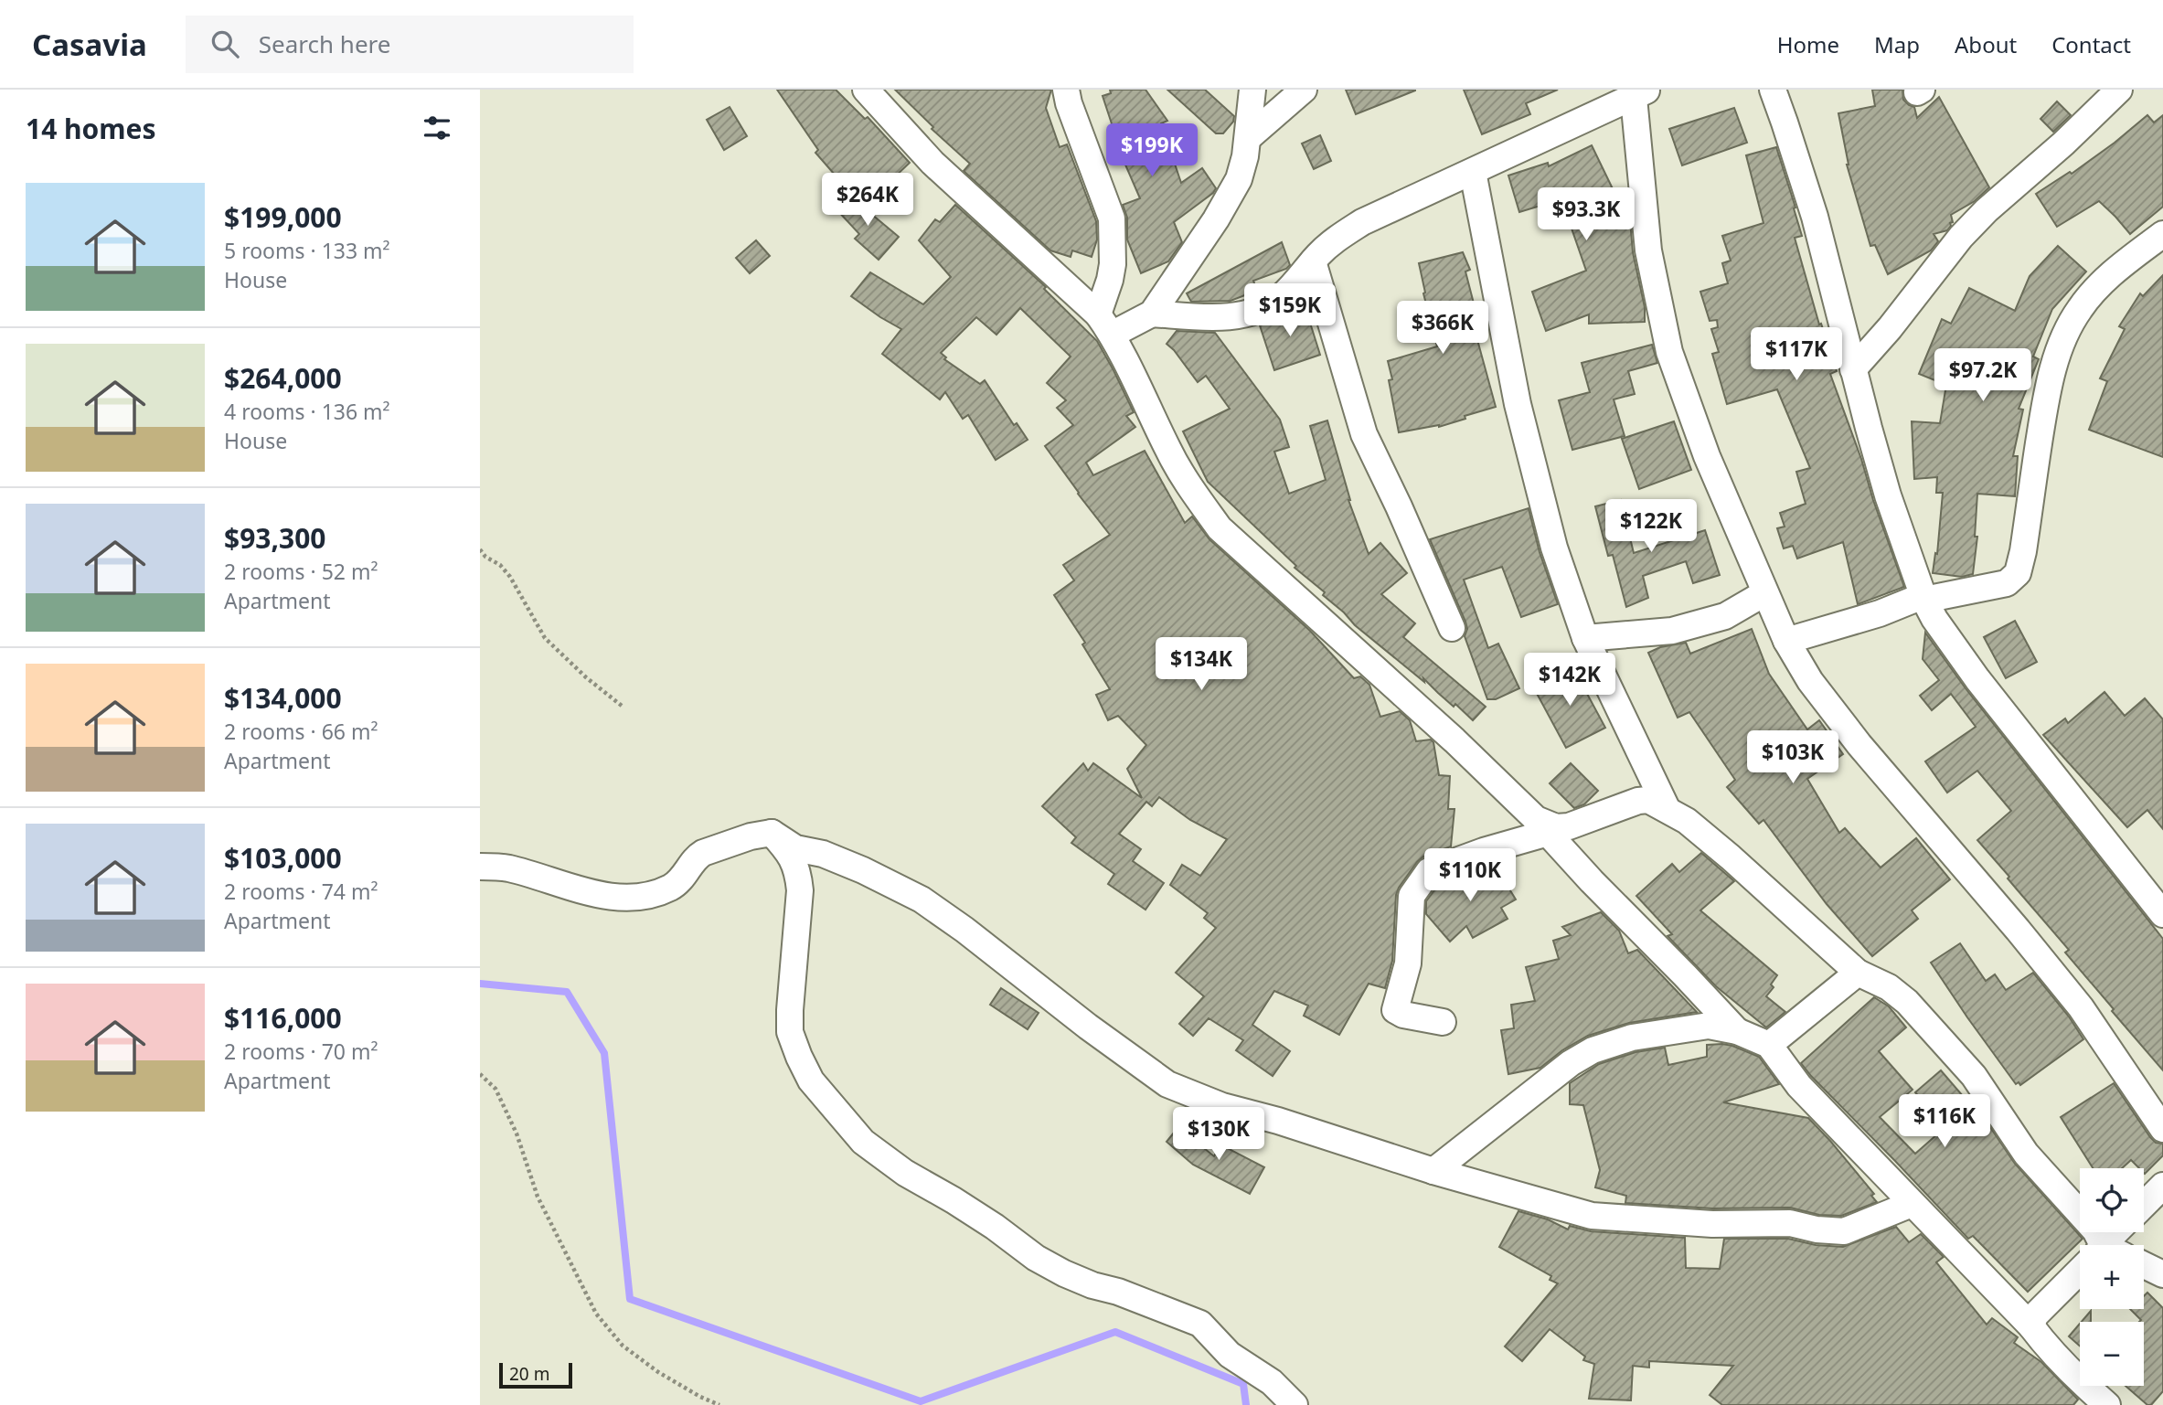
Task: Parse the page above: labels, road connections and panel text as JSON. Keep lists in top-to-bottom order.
{
  "scale_bar": "20 m",
  "page": {
    "header": "Casavia",
    "search": "Search here",
    "nav": [
      "Home",
      "Map",
      "About",
      "Contact"
    ],
    "heading": "14 homes",
    "price": [
      "$199K",
      "$264K",
      "$93.3K",
      "$159K",
      "$366K",
      "$117K",
      "$97.2K",
      "$122K",
      "$134K",
      "$142K",
      "$103K",
      "$110K",
      "$116K",
      "$130K"
    ],
    "list": [
      {
        "name": "$199,000",
        "note": "5 rooms · 133 m² · House"
      },
      {
        "name": "$264,000",
        "note": "4 rooms · 136 m² · House"
      },
      {
        "name": "$93,300",
        "note": "2 rooms · 52 m² · Apartment"
      },
      {
        "name": "$134,000",
        "note": "2 rooms · 66 m² · Apartment"
      },
      {
        "name": "$103,000",
        "note": "2 rooms · 74 m² · Apartment"
      },
      {
        "name": "$116,000",
        "note": "2 rooms · 70 m² · Apartment"
      }
    ],
    "map_buttons": ["+", "−"],
    "scale": "20 m"
  }
}
